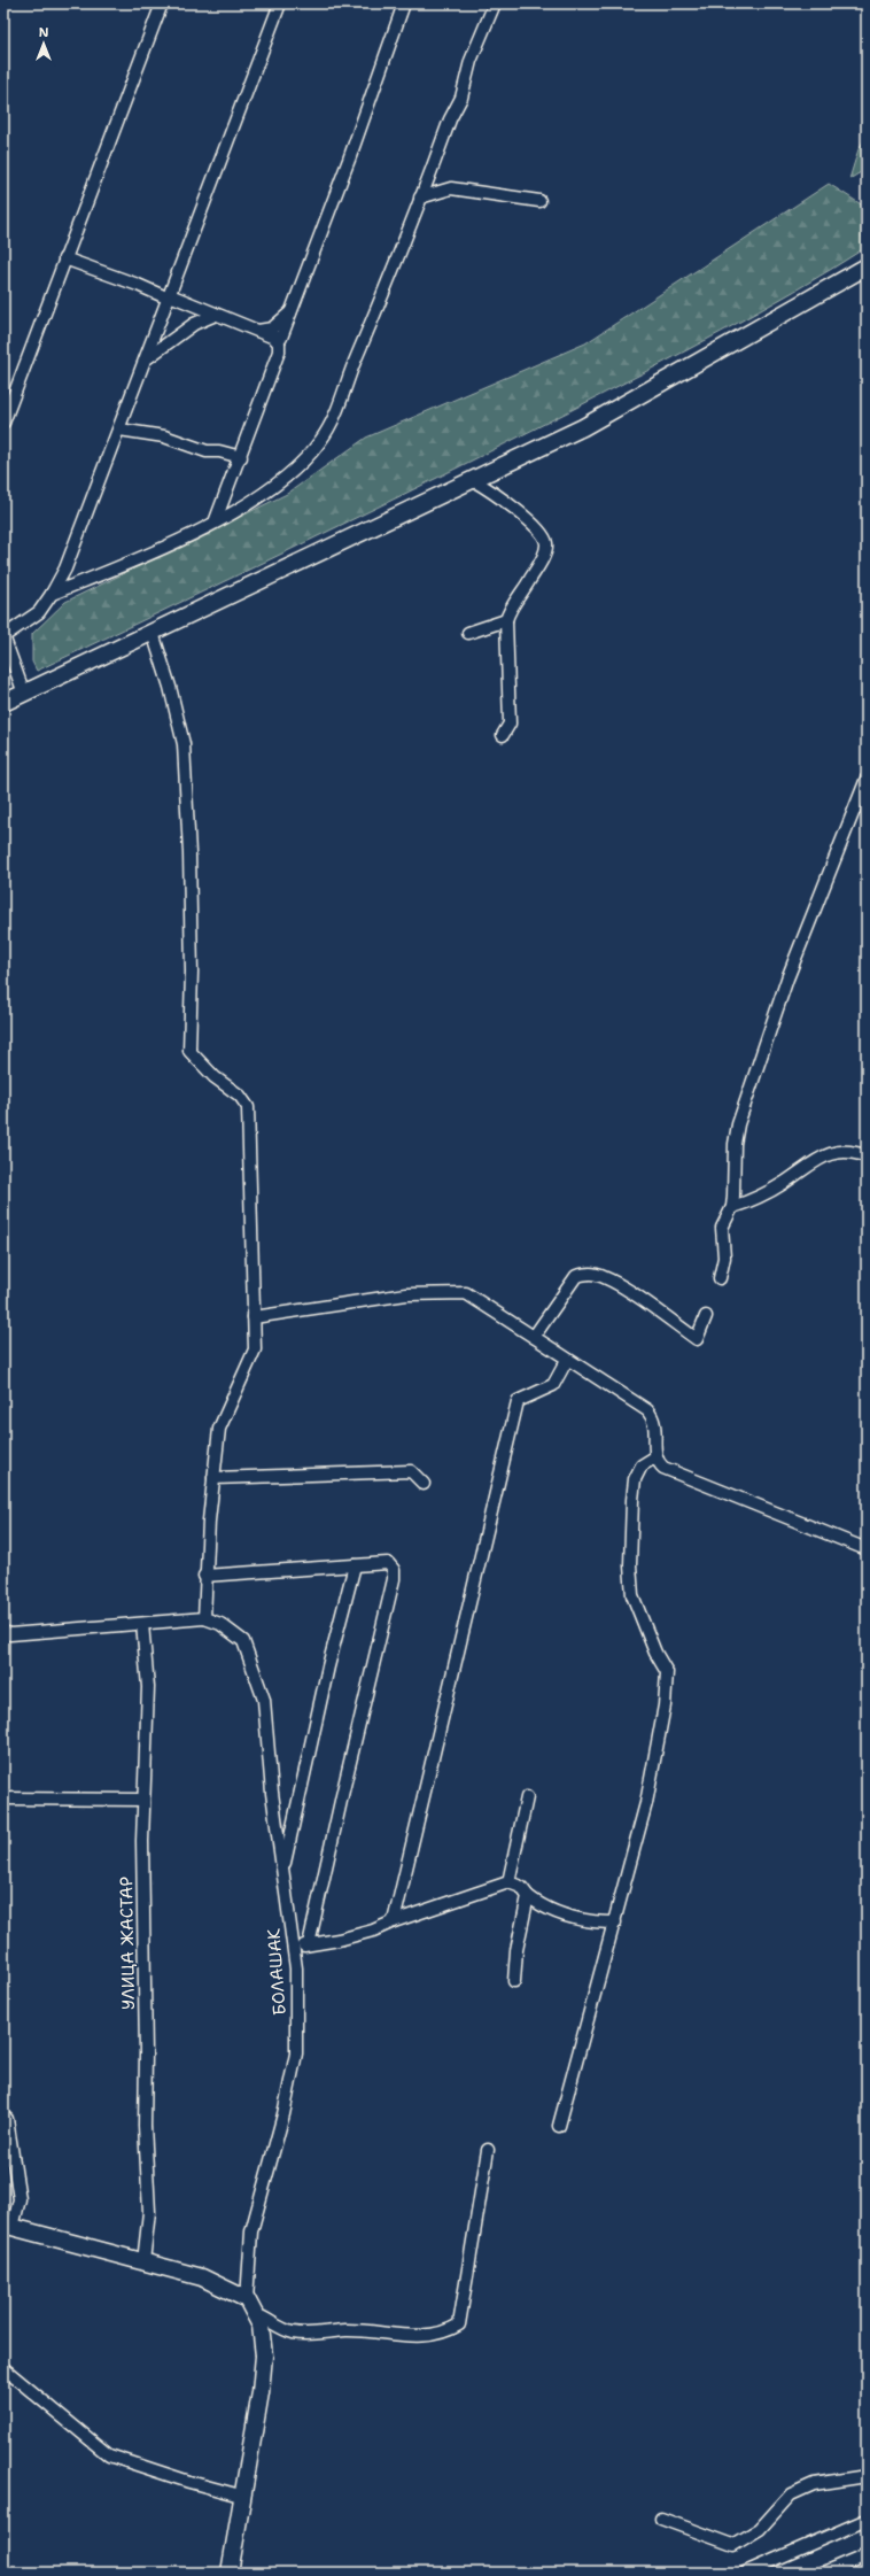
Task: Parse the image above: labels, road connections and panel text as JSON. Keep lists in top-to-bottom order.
{
  "streets": {
    "street": ["УЛИЦА ЖАСТАР", "БОЛАШАК"]
  },
  "north": "top"
}
